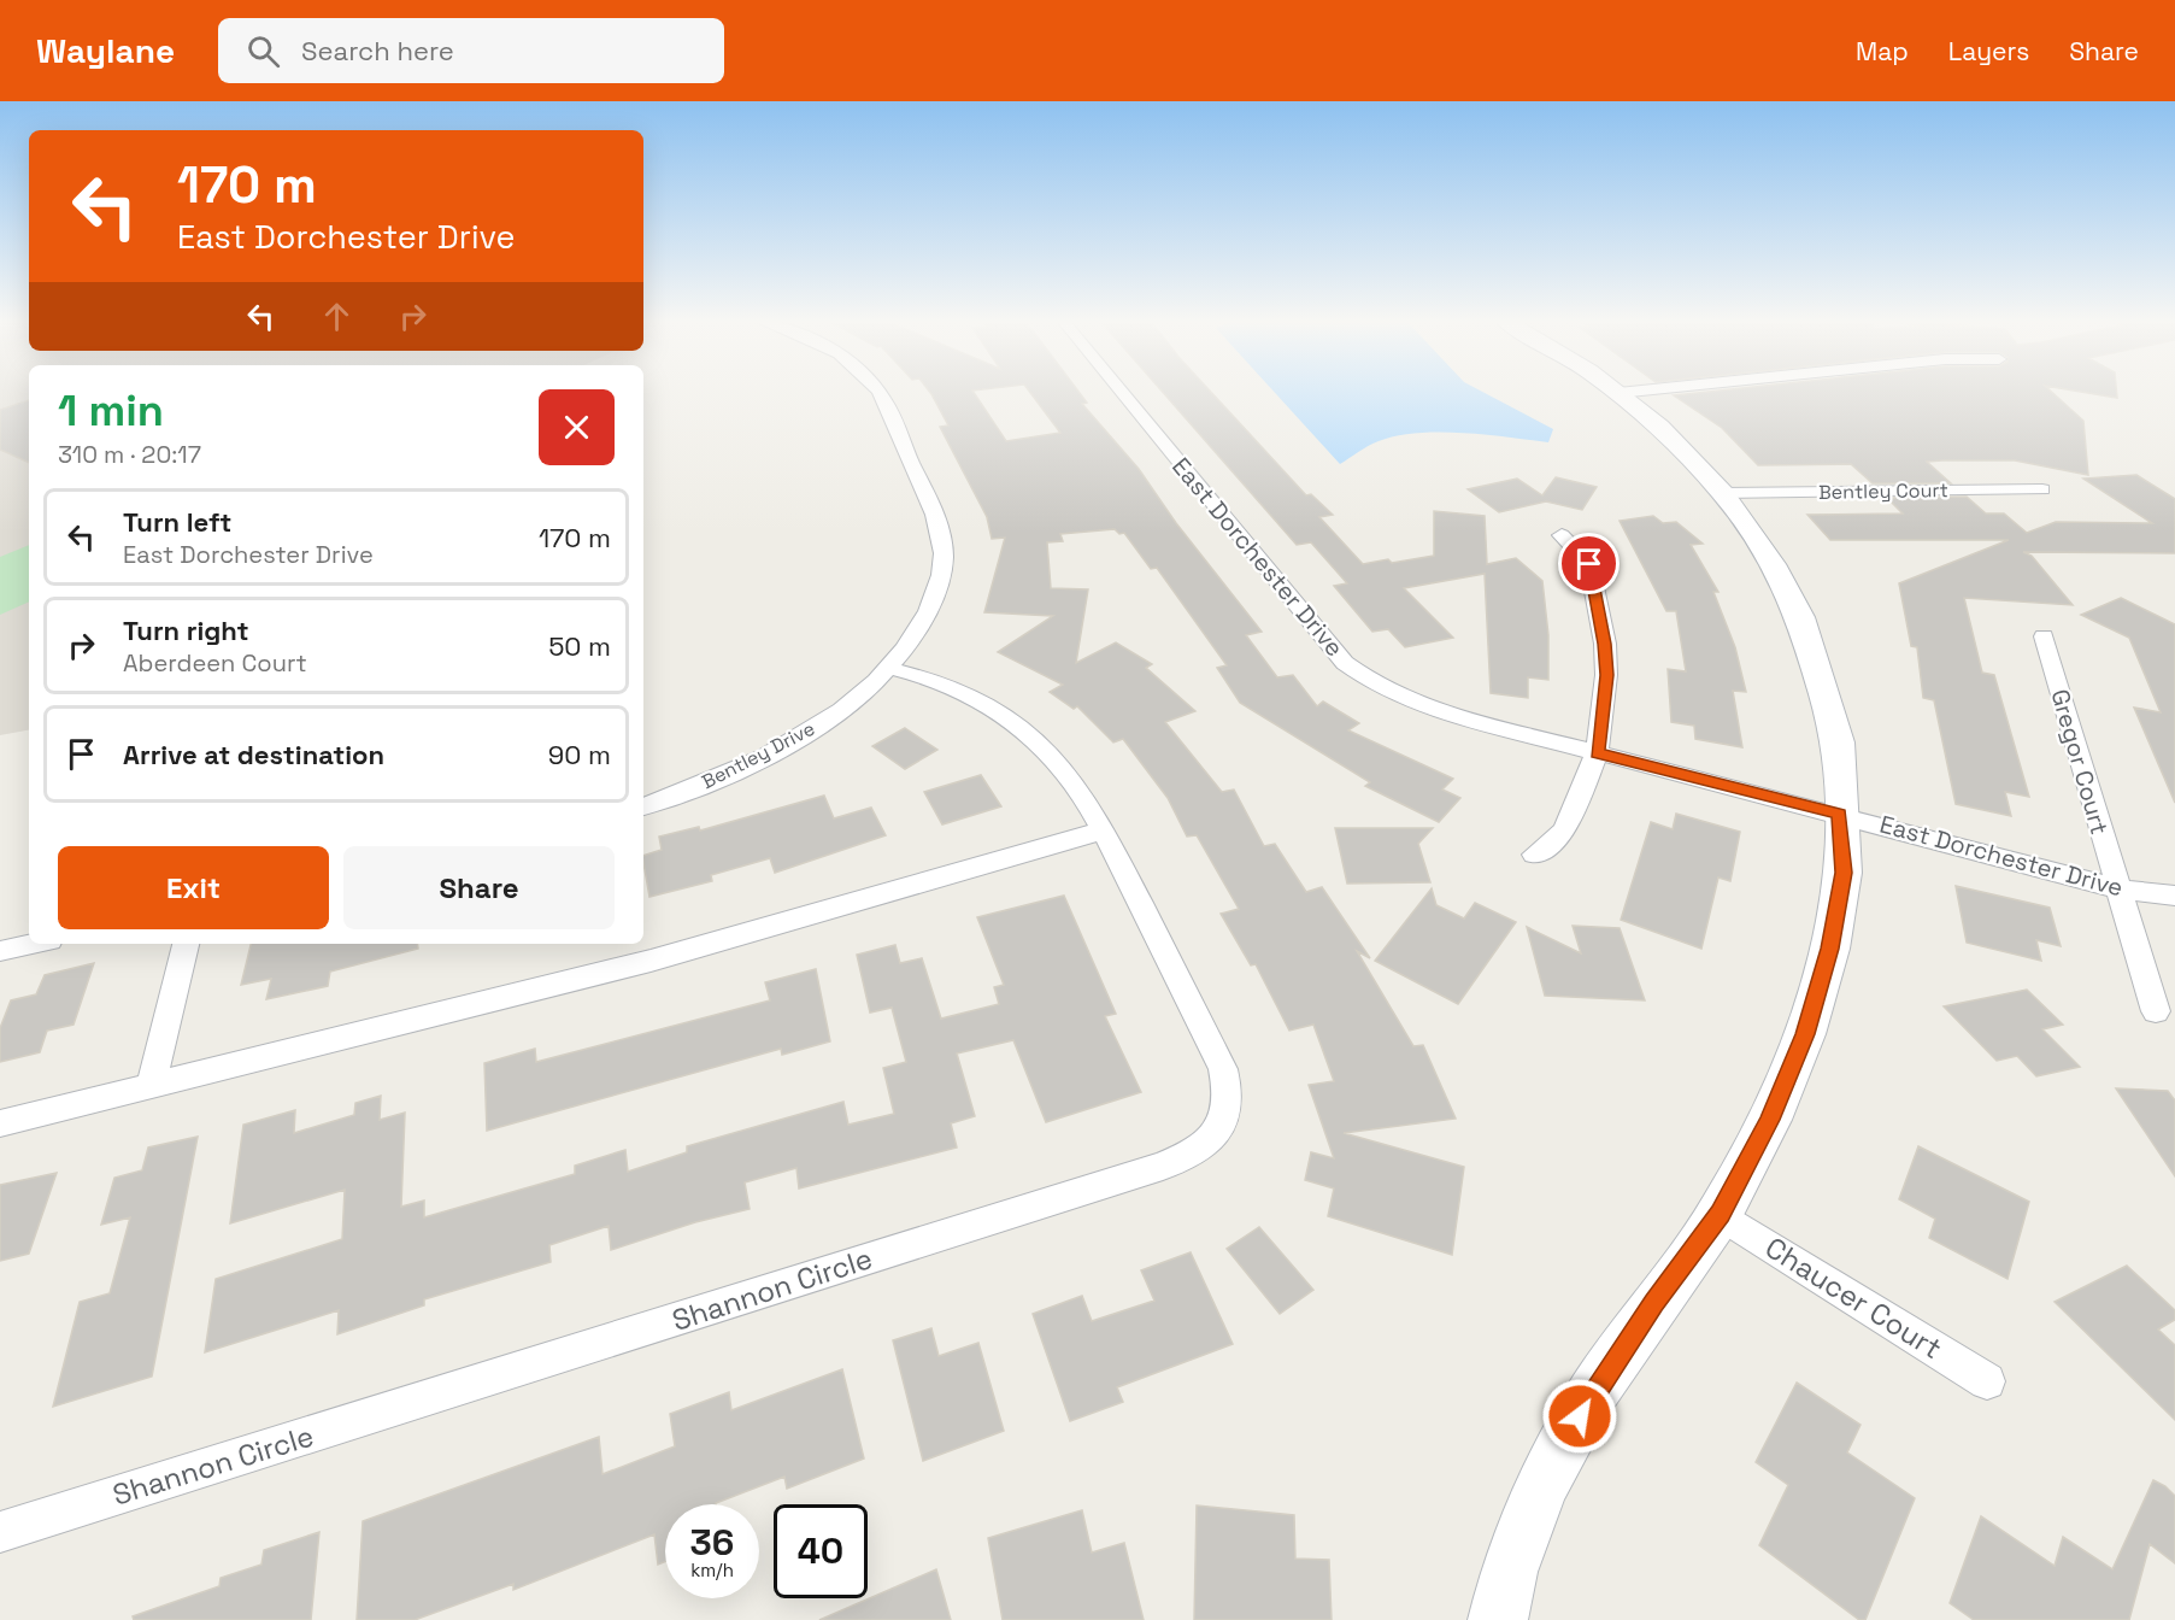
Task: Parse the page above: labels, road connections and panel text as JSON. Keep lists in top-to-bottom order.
{
  "streets": {
    "street": [
      "Bentley Court",
      "East Dorchester Drive",
      "Bentley Drive",
      "Gregor Court",
      "Shannon Circle",
      "Chaucer Court"
    ]
  },
  "crossings": [
    ["East Dorchester Drive", "Gregor Court"],
    ["Bentley Drive", "Shannon Circle"]
  ],
  "page": {
    "header": "Waylane",
    "search": "Search here",
    "nav": ["Map", "Layers", "Share"],
    "turn": ["170 m", "East Dorchester Drive"],
    "heading": ["1 min", "310 m · 20:17"],
    "list": [
      {
        "name": "Turn left",
        "note": "East Dorchester Drive",
        "value": "170 m"
      },
      {
        "name": "Turn right",
        "note": "Aberdeen Court",
        "value": "50 m"
      },
      {
        "name": "Arrive at destination",
        "value": "90 m"
      }
    ],
    "buttons": ["Exit", "Share"],
    "speed": "36 km/h",
    "limit": "40"
  }
}
